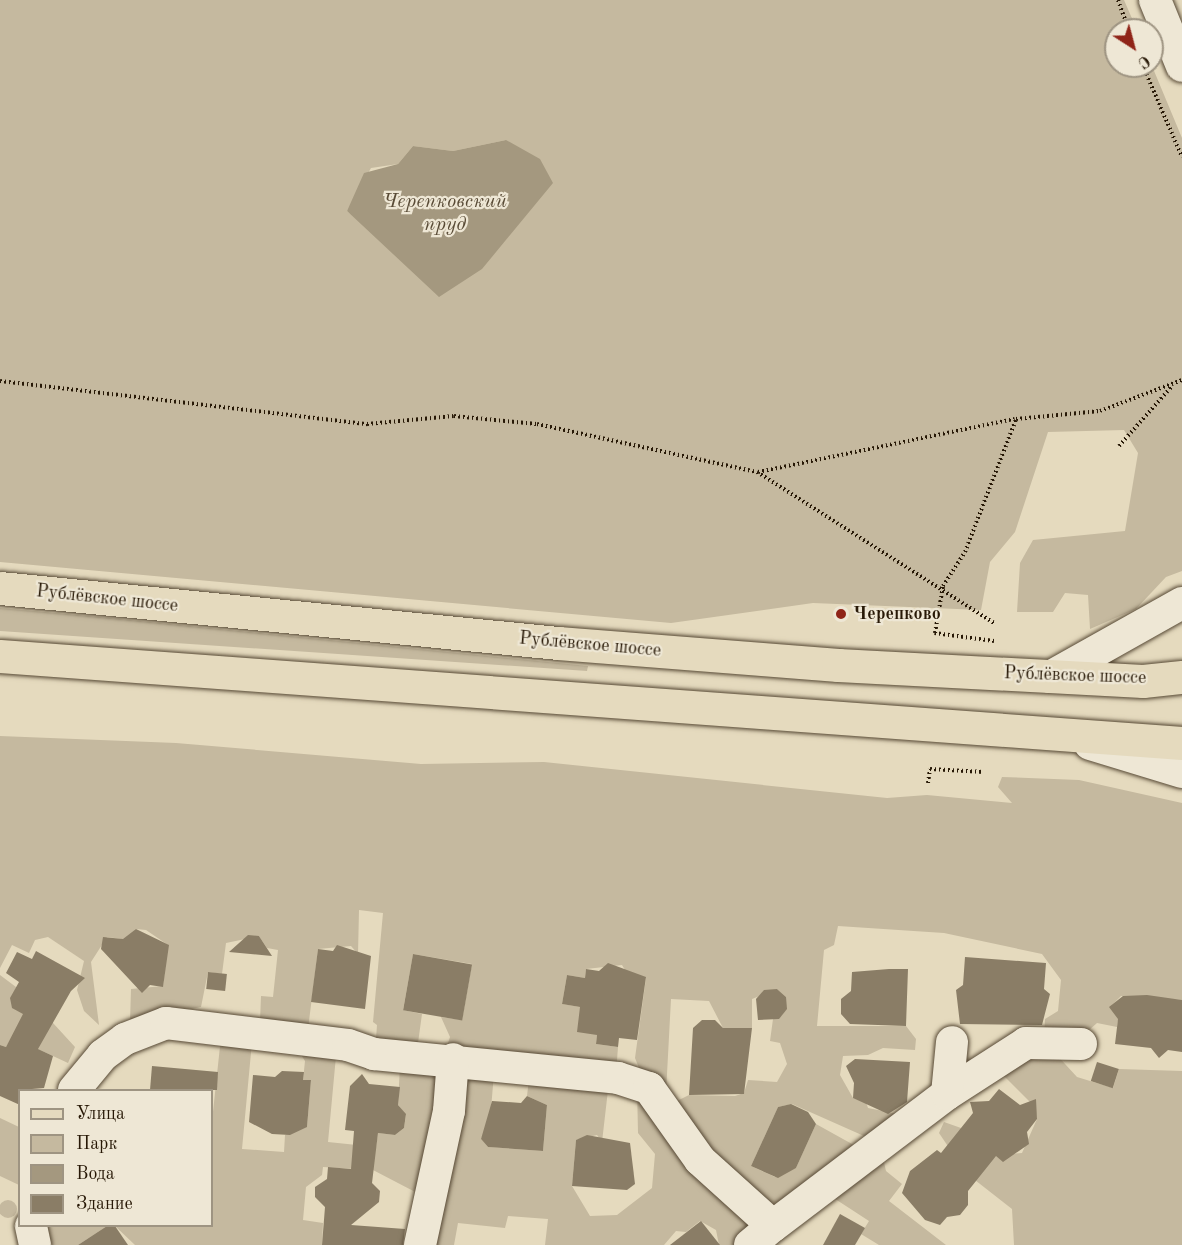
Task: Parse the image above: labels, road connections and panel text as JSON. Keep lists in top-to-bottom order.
{
  "streets": {
    "main road": ["Рублёвское шоссе"]
  },
  "water": ["Черепковский пруд"],
  "places": ["Черепково"],
  "legend": [
    "Улица",
    "Парк",
    "Вода",
    "Здание"
  ],
  "north": "bottom right"
}
